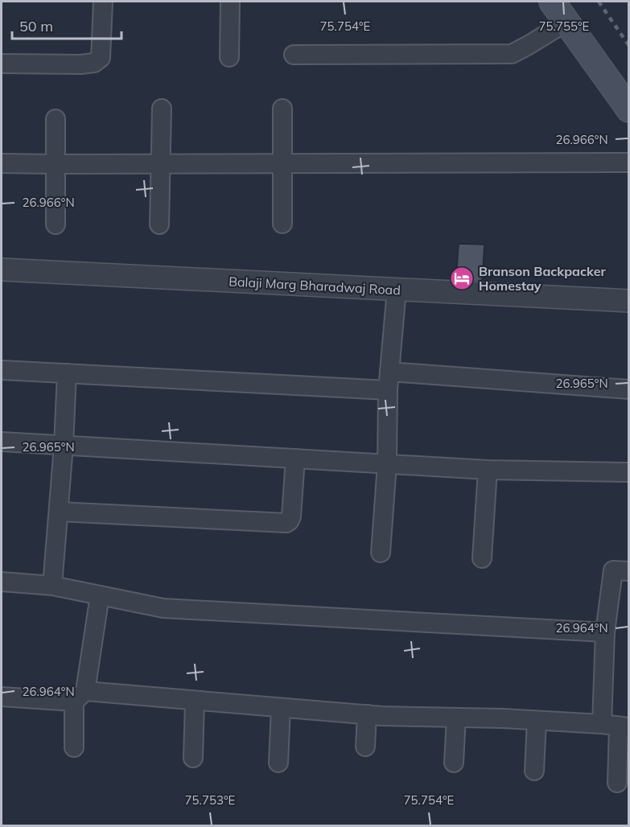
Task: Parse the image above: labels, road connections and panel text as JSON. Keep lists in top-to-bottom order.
{
  "streets": {
    "street": ["Balaji Marg Bharadwaj Road"]
  },
  "places": {
    "hotel": ["Branson Backpacker Homestay"]
  },
  "scale_bar": "50 m",
  "coordinates": [
    "75.754°E",
    "75.755°E",
    "26.966°N",
    "26.965°N",
    "26.964°N",
    "75.753°E"
  ]
}
